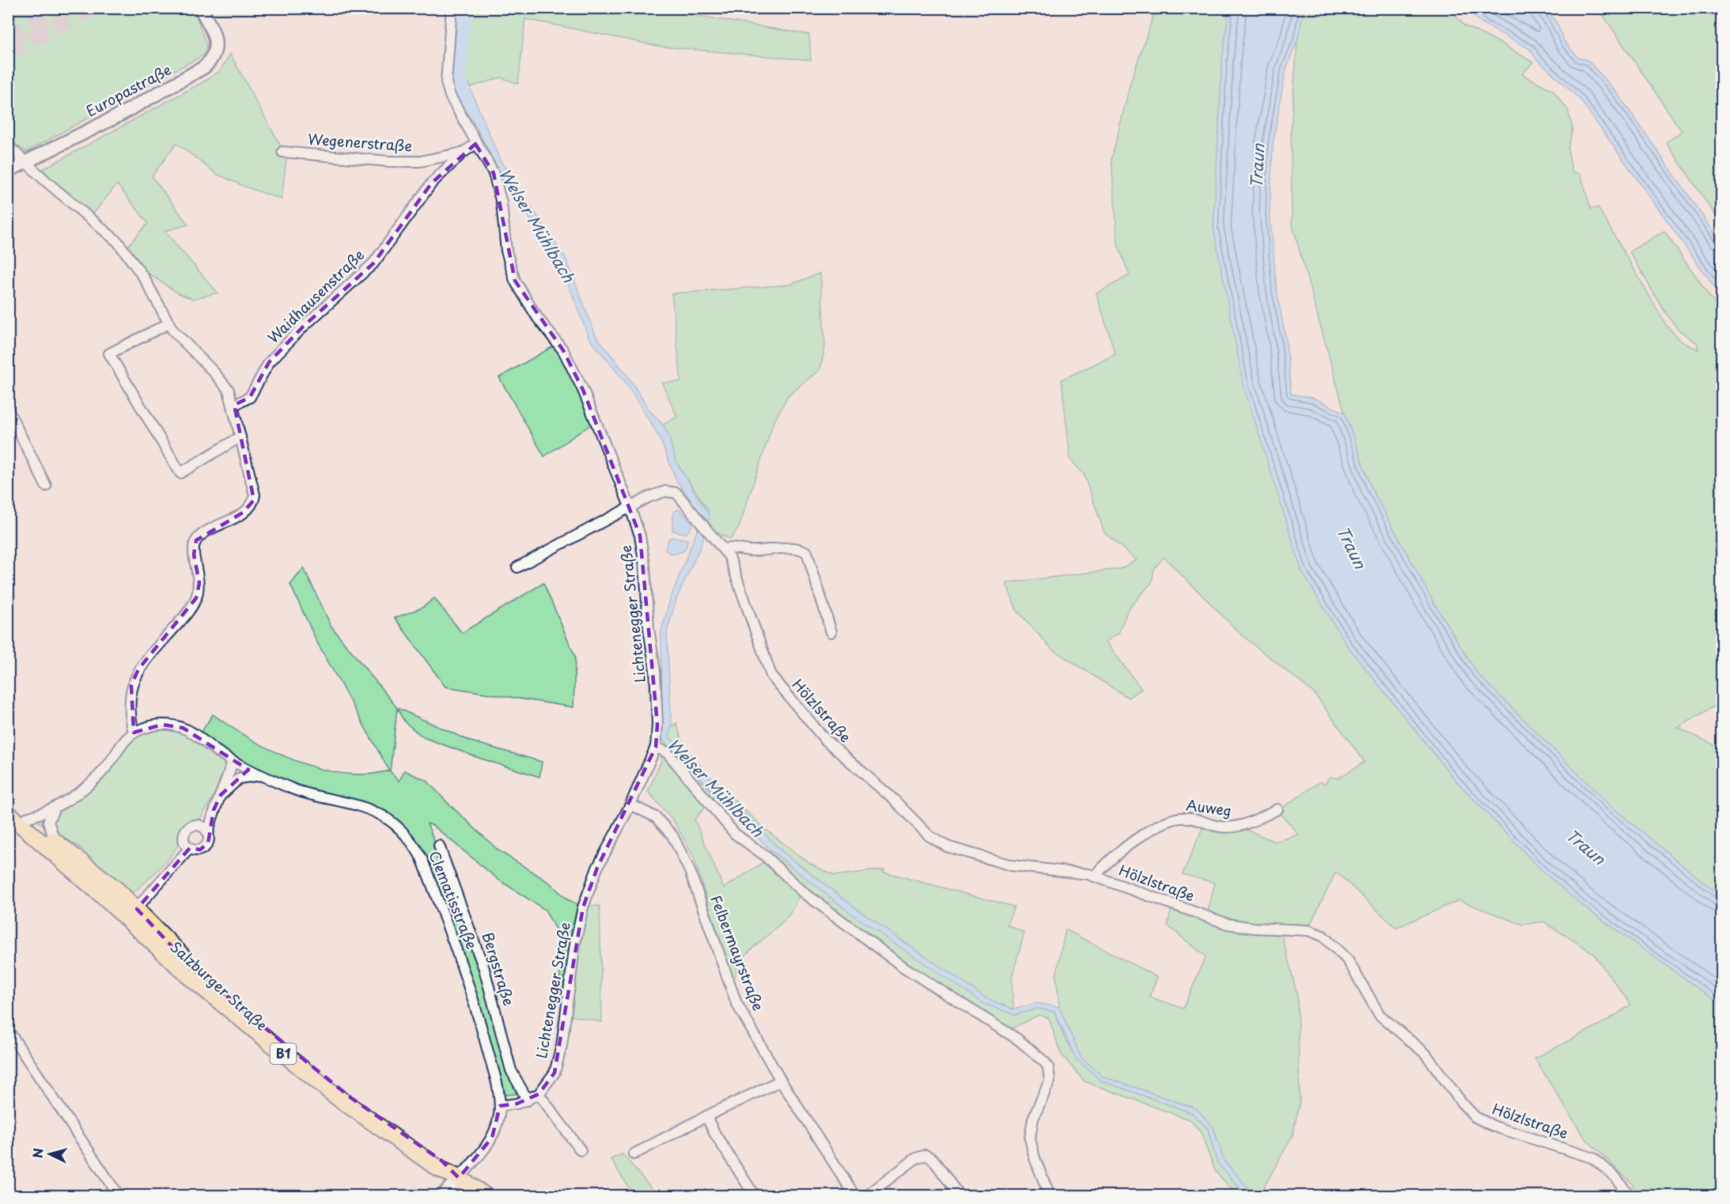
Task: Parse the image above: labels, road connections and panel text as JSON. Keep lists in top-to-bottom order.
{
  "streets": {
    "main road": ["Salzburger Straße", "B1"],
    "street": [
      "Europastraße",
      "Wegenerstraße",
      "Waidhausenstraße",
      "Lichtenegger Straße",
      "Hölzlstraße",
      "Auweg",
      "Clematisstraße",
      "Felbermayrstraße",
      "Bergstraße"
    ]
  },
  "crossings": [
    ["Wegenerstraße", "Waidhausenstraße"],
    ["Waidhausenstraße", "Lichtenegger Straße"],
    ["Lichtenegger Straße", "Hölzlstraße"],
    ["Lichtenegger Straße", "Clematisstraße"],
    ["Lichtenegger Straße", "Felbermayrstraße"],
    ["Lichtenegger Straße", "Bergstraße"],
    ["Hölzlstraße", "Auweg"]
  ],
  "water": ["Traun", "Welser Mühlbach"],
  "north": "left"
}
